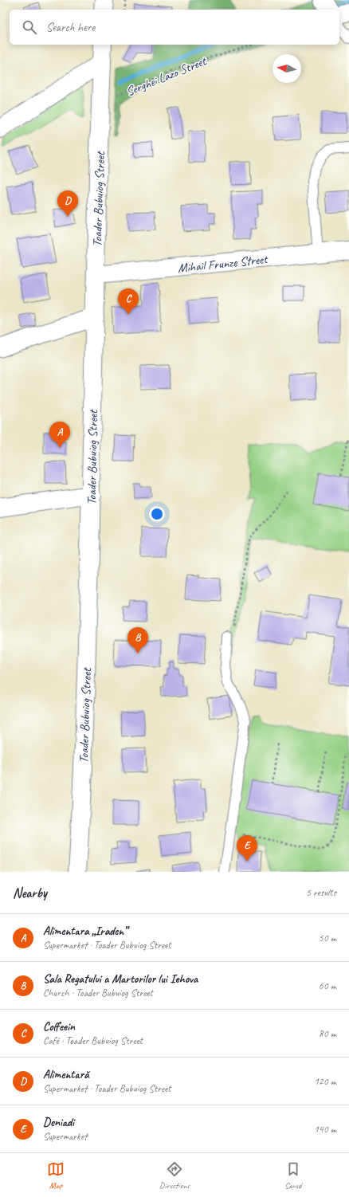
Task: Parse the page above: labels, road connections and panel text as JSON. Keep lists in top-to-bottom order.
{
  "streets": {
    "street": ["Toader Bubuiog Street", "Mihail Frunze Street"],
    "path": ["Serghei Lazo Street"]
  },
  "crossings": [
    ["Toader Bubuiog Street", "Mihail Frunze Street"]
  ],
  "north": "left",
  "page": {
    "search": "Search here",
    "pins": [
      "D",
      "C",
      "A",
      "B",
      "E"
    ],
    "heading": ["Nearby", "5 results"],
    "list": [
      {
        "mark": "A",
        "name": "Alimentara „Iraden”",
        "note": "Supermarket · Toader Bubuiog Street",
        "value": "50 m"
      },
      {
        "mark": "B",
        "name": "Sala Regatului a Martorilor lui Iehova",
        "note": "Church · Toader Bubuiog Street",
        "value": "60 m"
      },
      {
        "mark": "C",
        "name": "Coffeein",
        "note": "Café · Toader Bubuiog Street",
        "value": "80 m"
      },
      {
        "mark": "D",
        "name": "Alimentară",
        "note": "Supermarket · Toader Bubuiog Street",
        "value": "120 m"
      },
      {
        "mark": "E",
        "name": "Deniadi",
        "note": "Supermarket",
        "value": "140 m"
      }
    ],
    "nav": ["Map", "Directions", "Saved"]
  }
}
